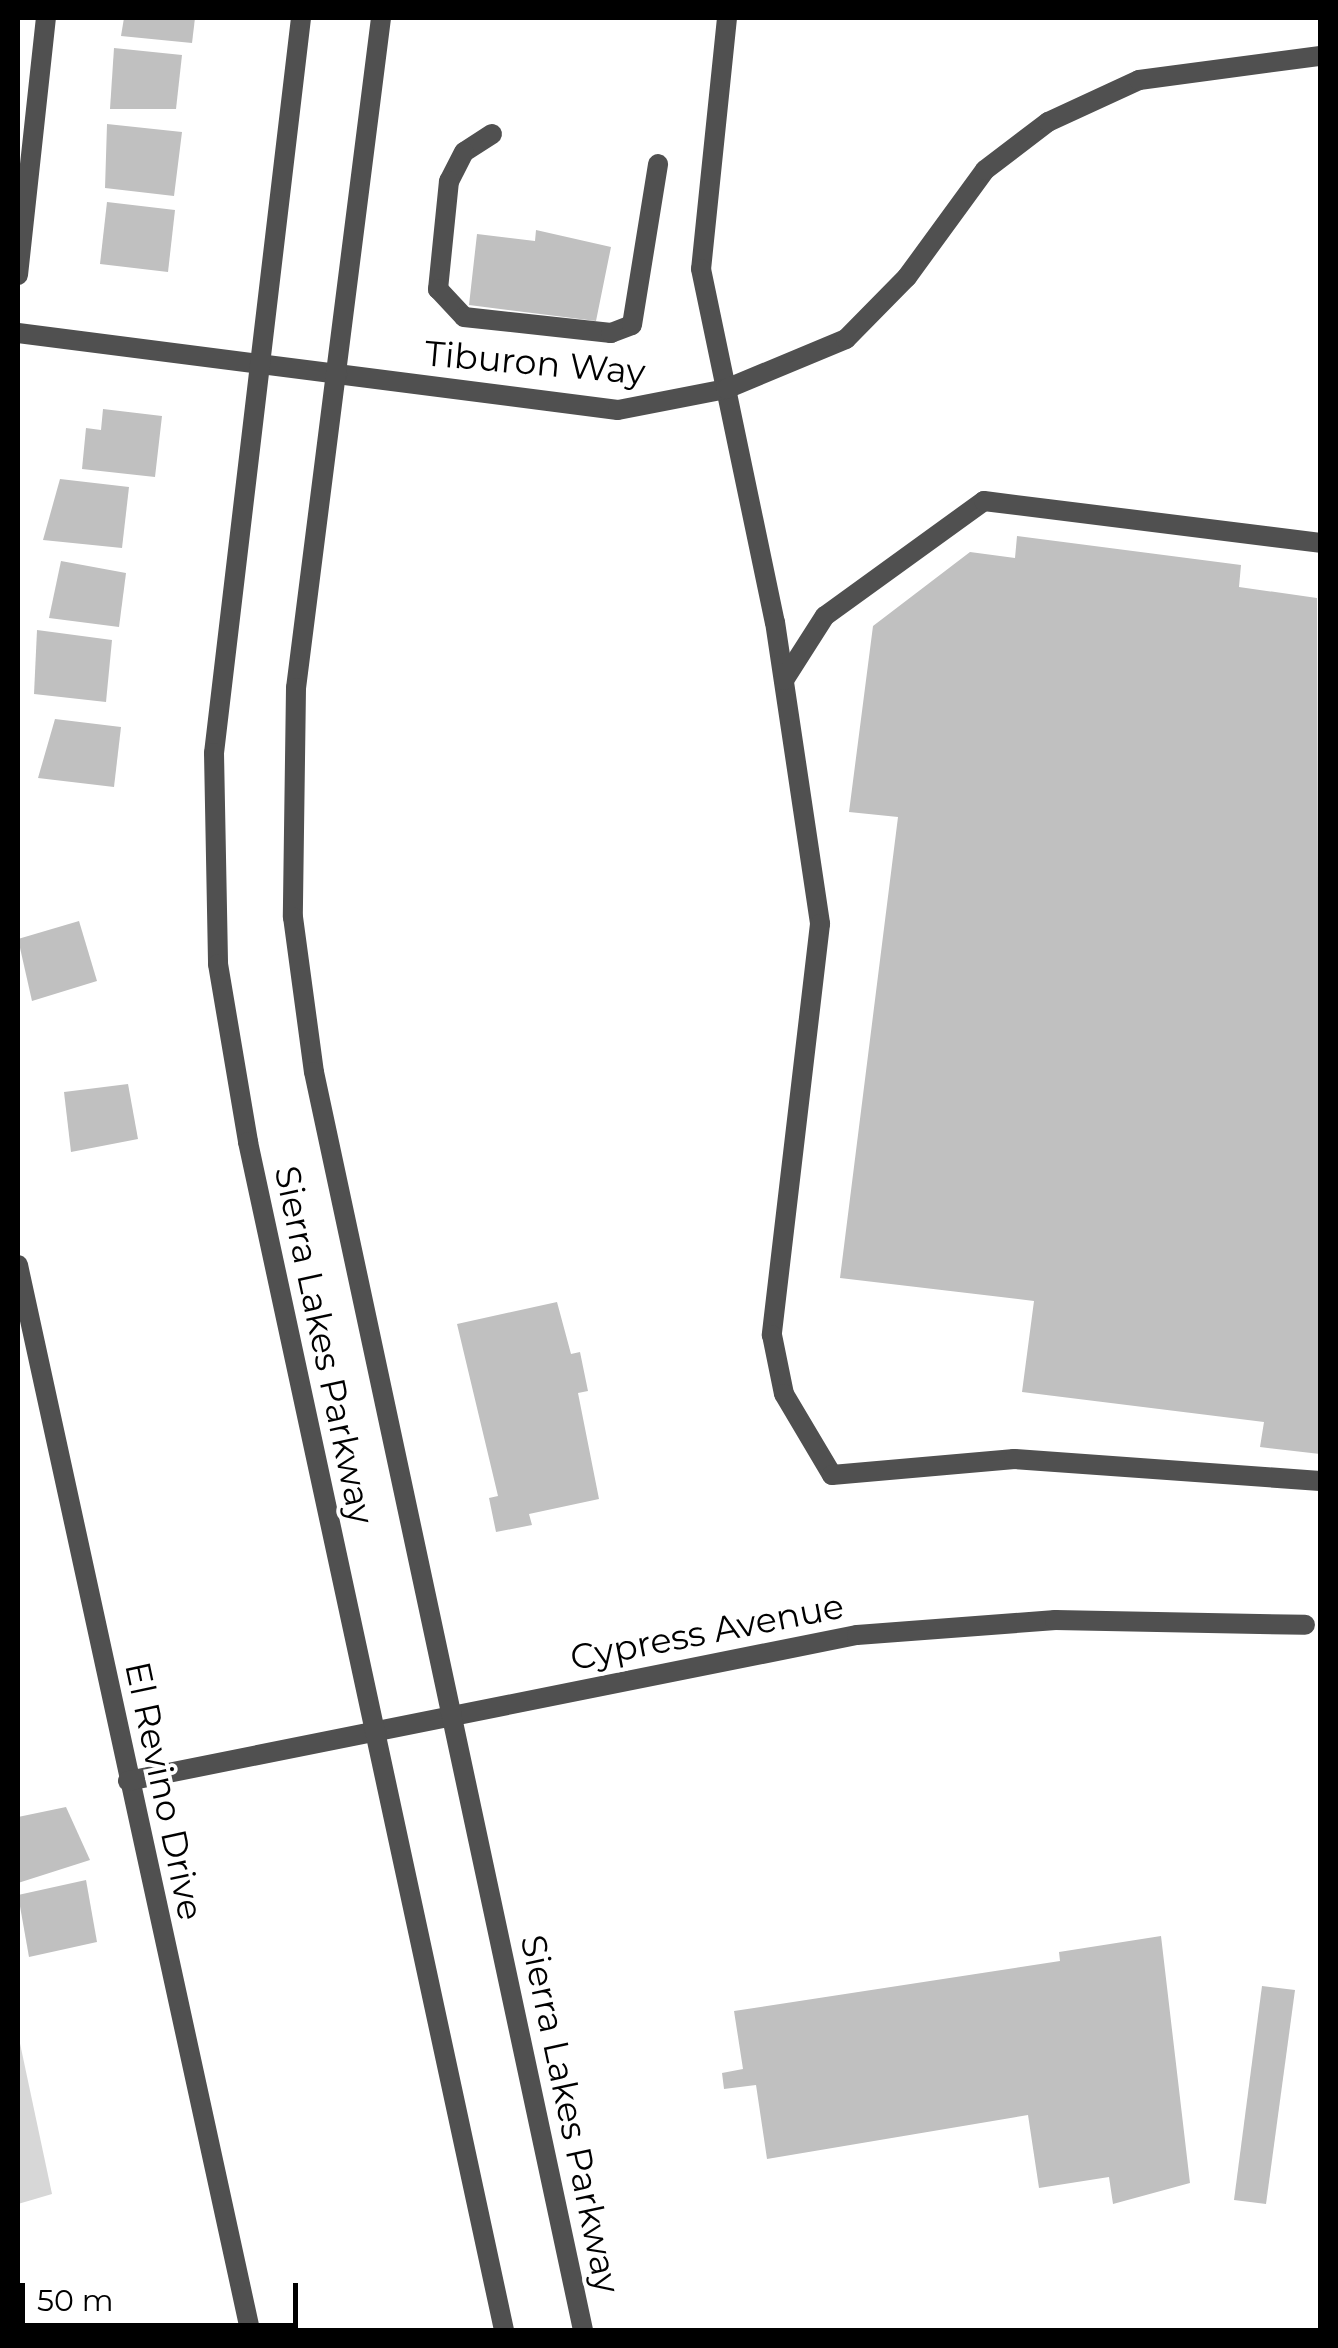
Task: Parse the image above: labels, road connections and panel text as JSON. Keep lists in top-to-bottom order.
{
  "streets": {
    "street": [
      "Tiburon Way",
      "Sierra Lakes Parkway",
      "Cypress Avenue",
      "El Revino Drive"
    ]
  },
  "crossings": [
    ["Tiburon Way", "Sierra Lakes Parkway"],
    ["Sierra Lakes Parkway", "Cypress Avenue"],
    ["Cypress Avenue", "El Revino Drive"]
  ],
  "scale_bar": "50 m"
}
